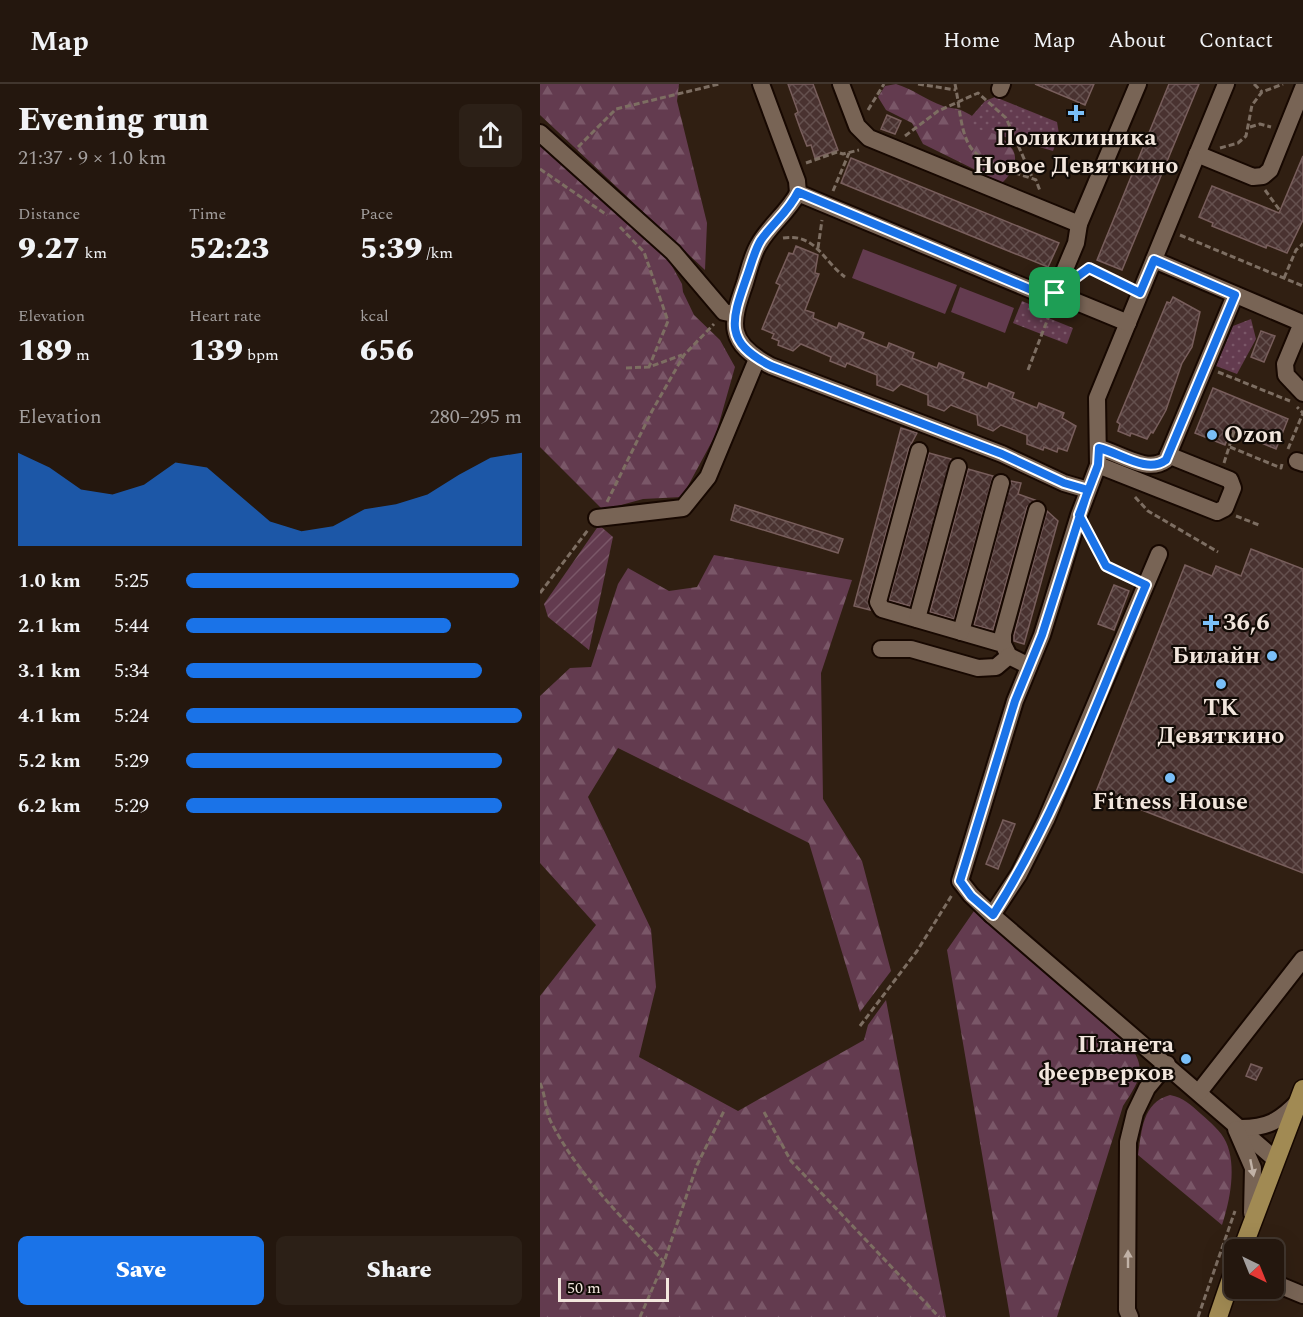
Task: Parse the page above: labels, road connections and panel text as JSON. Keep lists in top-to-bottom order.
{
  "places": {
    "health": ["Поликлиника Новое Девяткино", "36,6"],
    "other": [
      "Ozon",
      "Билайн",
      "ТК Девяткино",
      "Fitness House",
      "Планета феерверков"
    ]
  },
  "scale_bar": "50 m",
  "north": "bottom right",
  "page": {
    "header": "Map",
    "nav": [
      "Home",
      "Map",
      "About",
      "Contact"
    ],
    "heading": ["Evening run", "21:37 · 9 × 1.0 km"],
    "stats": [
      ["Distance", "9.27 km"],
      ["Time", "52:23"],
      ["Pace", "5:39 /km"],
      ["Elevation", "189 m"],
      ["Heart rate", "139 bpm"],
      ["kcal", "656"]
    ],
    "chart": ["Elevation", "280–295 m"],
    "list": [
      {
        "name": "1.0 km",
        "note": "5:25"
      },
      {
        "name": "2.1 km",
        "note": "5:44"
      },
      {
        "name": "3.1 km",
        "note": "5:34"
      },
      {
        "name": "4.1 km",
        "note": "5:24"
      },
      {
        "name": "5.2 km",
        "note": "5:29"
      },
      {
        "name": "6.2 km",
        "note": "5:29"
      }
    ],
    "buttons": ["Save", "Share"],
    "scale": "50 m"
  }
}
